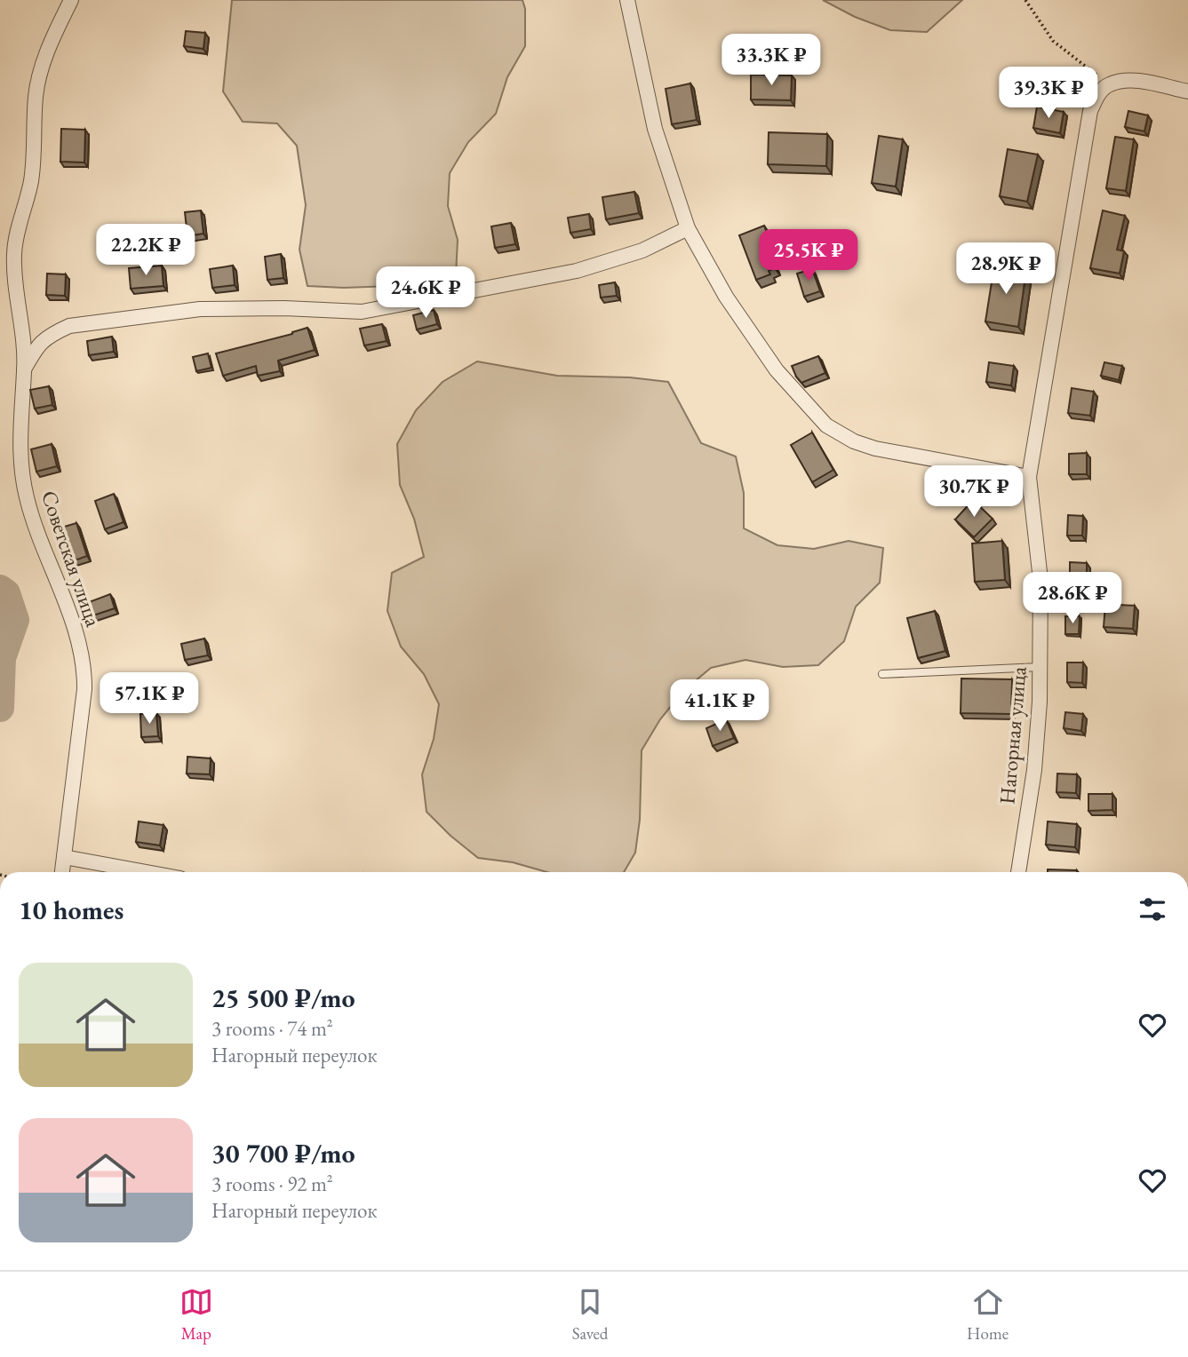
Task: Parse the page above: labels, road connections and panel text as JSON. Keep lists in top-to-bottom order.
{
  "streets": {
    "street": ["Советская улица", "Нагорная улица"]
  },
  "page": {
    "price": [
      "33.3K ₽",
      "39.3K ₽",
      "22.2K ₽",
      "25.5K ₽",
      "28.9K ₽",
      "24.6K ₽",
      "30.7K ₽",
      "28.6K ₽",
      "57.1K ₽",
      "41.1K ₽"
    ],
    "heading": "10 homes",
    "list": [
      {
        "name": "25 500 ₽/mo",
        "note": "3 rooms · 74 m² · Нагорный переулок"
      },
      {
        "name": "30 700 ₽/mo",
        "note": "3 rooms · 92 m² · Нагорный переулок"
      }
    ],
    "tabs": ["Map", "Saved", "Home"]
  }
}
